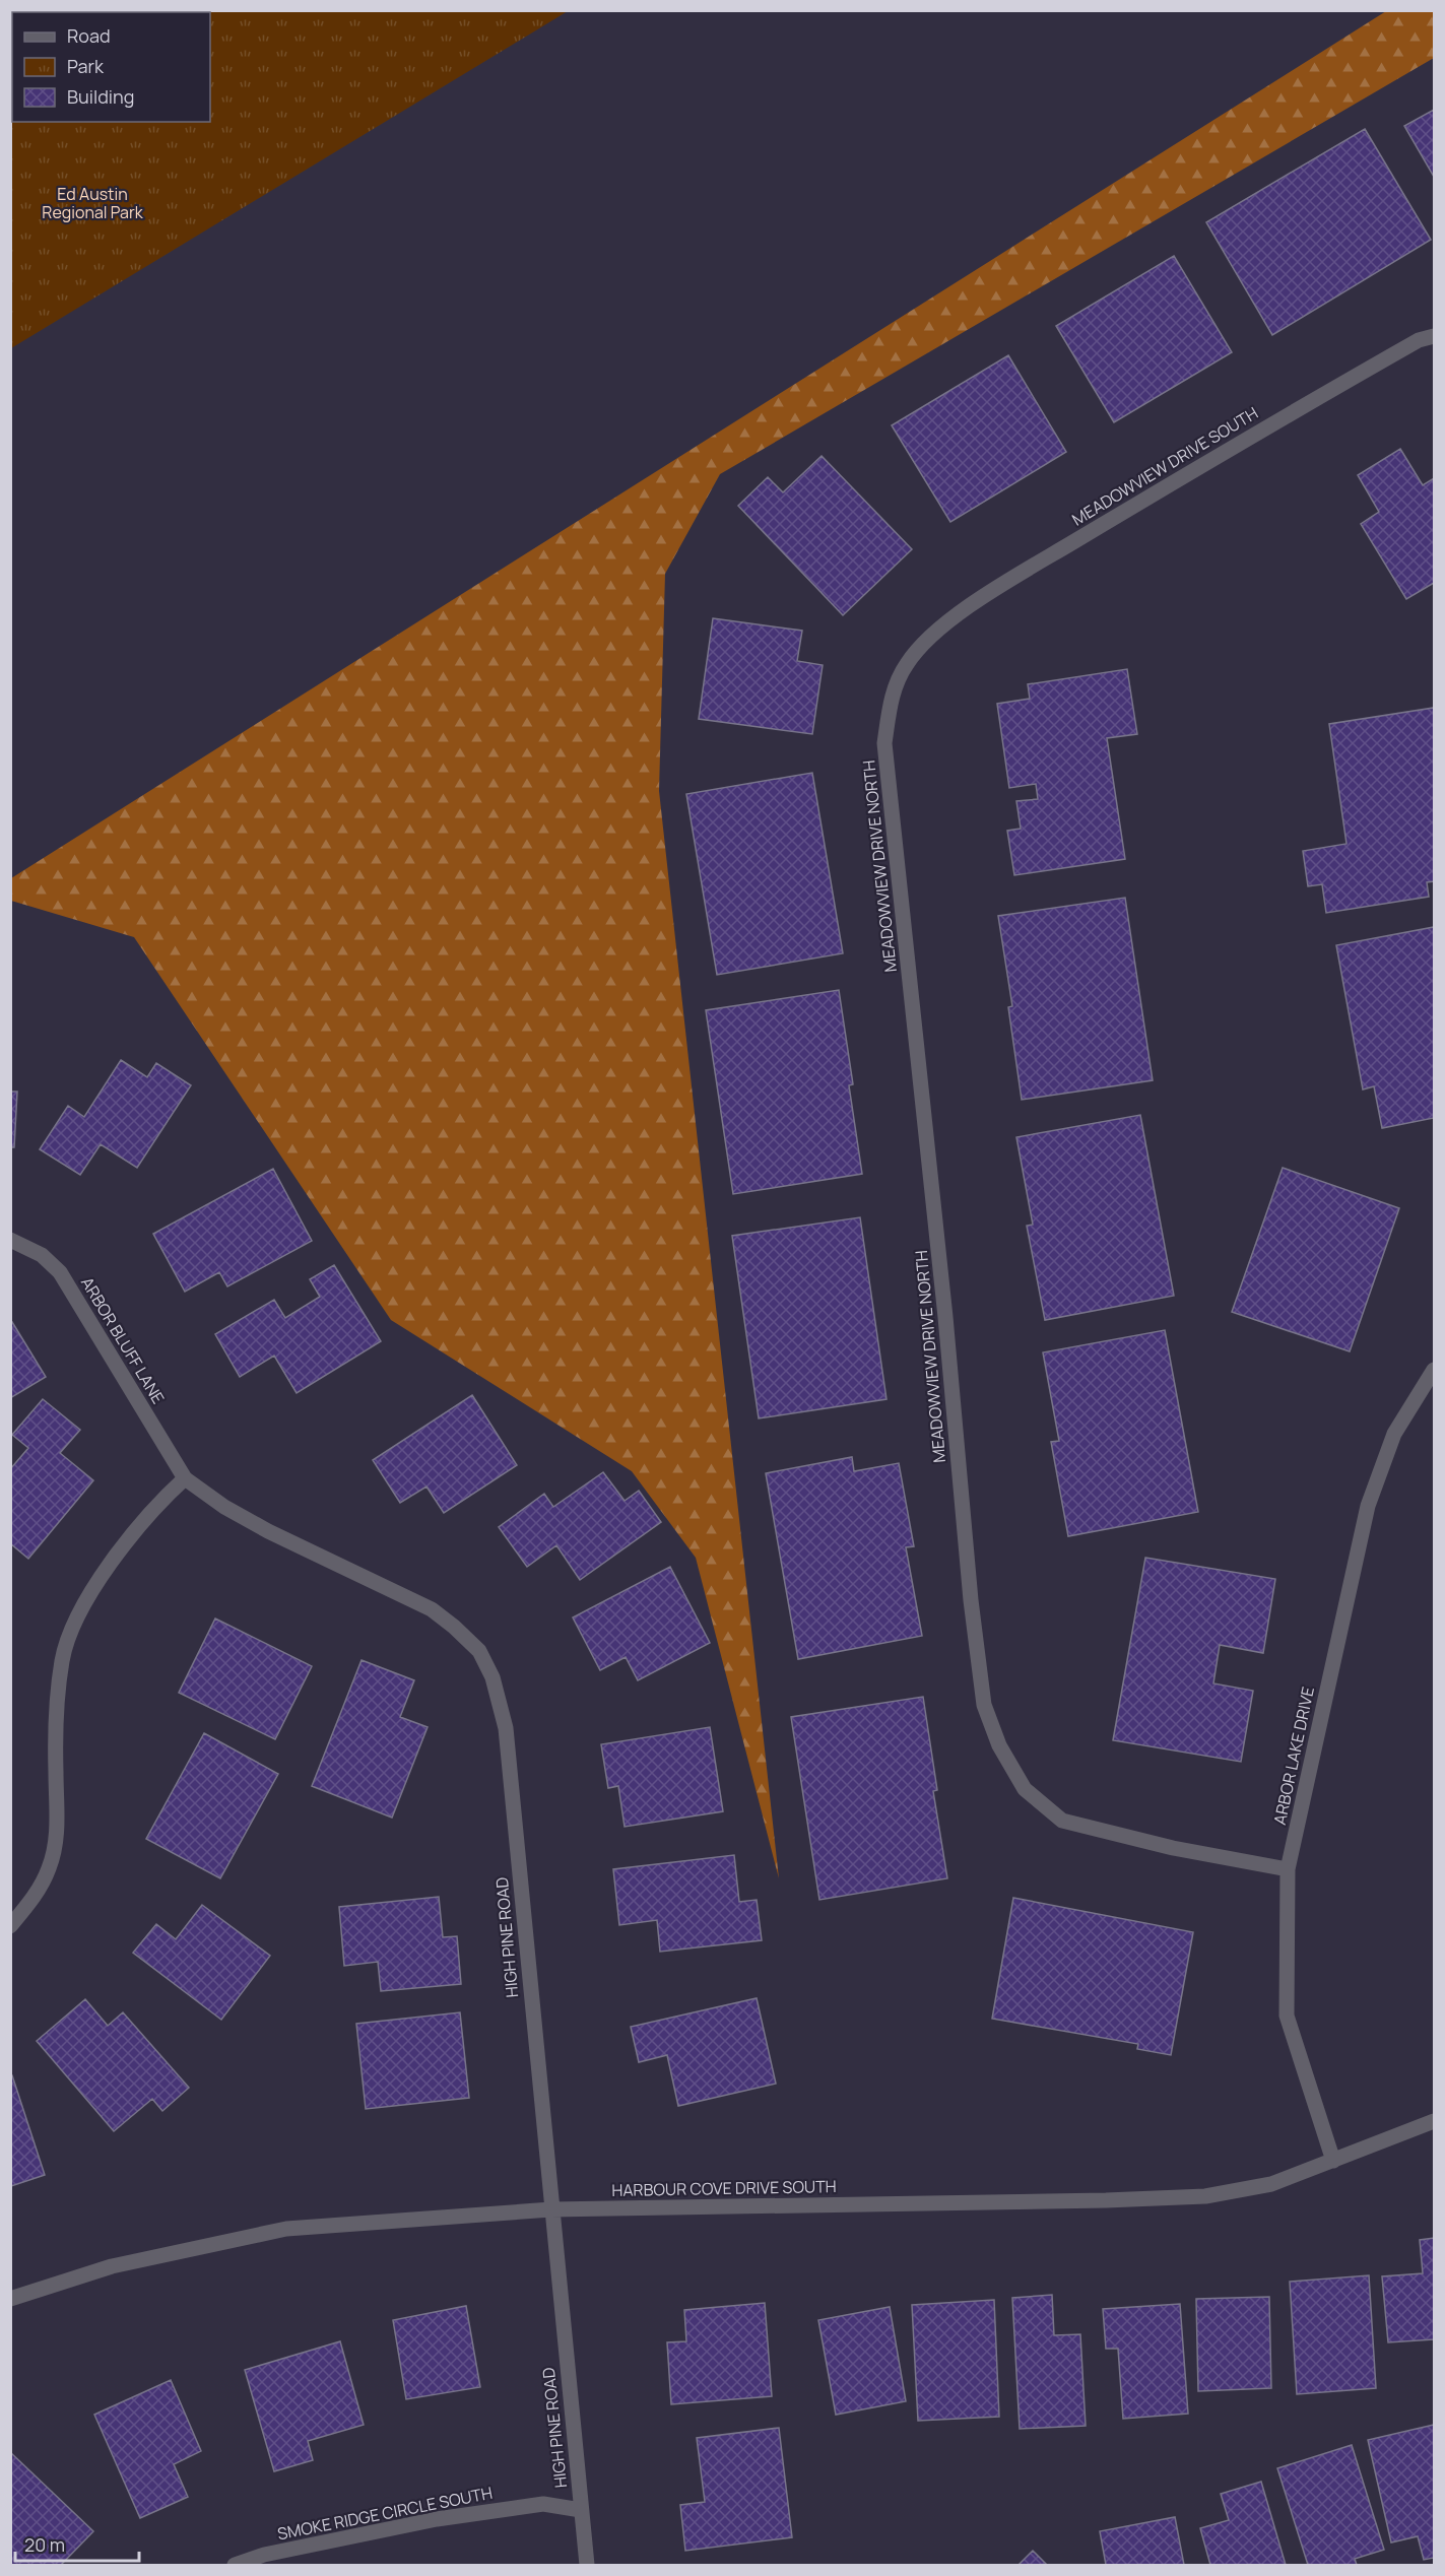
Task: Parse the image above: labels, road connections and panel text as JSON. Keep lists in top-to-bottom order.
{
  "streets": {
    "street": [
      "MEADOWVIEW DRIVE SOUTH",
      "MEADOWVIEW DRIVE NORTH",
      "ARBOR BLUFF LANE",
      "ARBOR LAKE DRIVE",
      "HIGH PINE ROAD",
      "HARBOUR COVE DRIVE SOUTH",
      "SMOKE RIDGE CIRCLE SOUTH"
    ]
  },
  "crossings": [
    ["MEADOWVIEW DRIVE SOUTH", "MEADOWVIEW DRIVE NORTH"],
    ["MEADOWVIEW DRIVE NORTH", "ARBOR LAKE DRIVE"],
    ["ARBOR BLUFF LANE", "HIGH PINE ROAD"],
    ["ARBOR LAKE DRIVE", "HARBOUR COVE DRIVE SOUTH"],
    ["HIGH PINE ROAD", "HARBOUR COVE DRIVE SOUTH"],
    ["HIGH PINE ROAD", "SMOKE RIDGE CIRCLE SOUTH"]
  ],
  "parks": ["Ed Austin Regional Park"],
  "legend": ["Road", "Park", "Building"],
  "scale_bar": "20 m"
}
